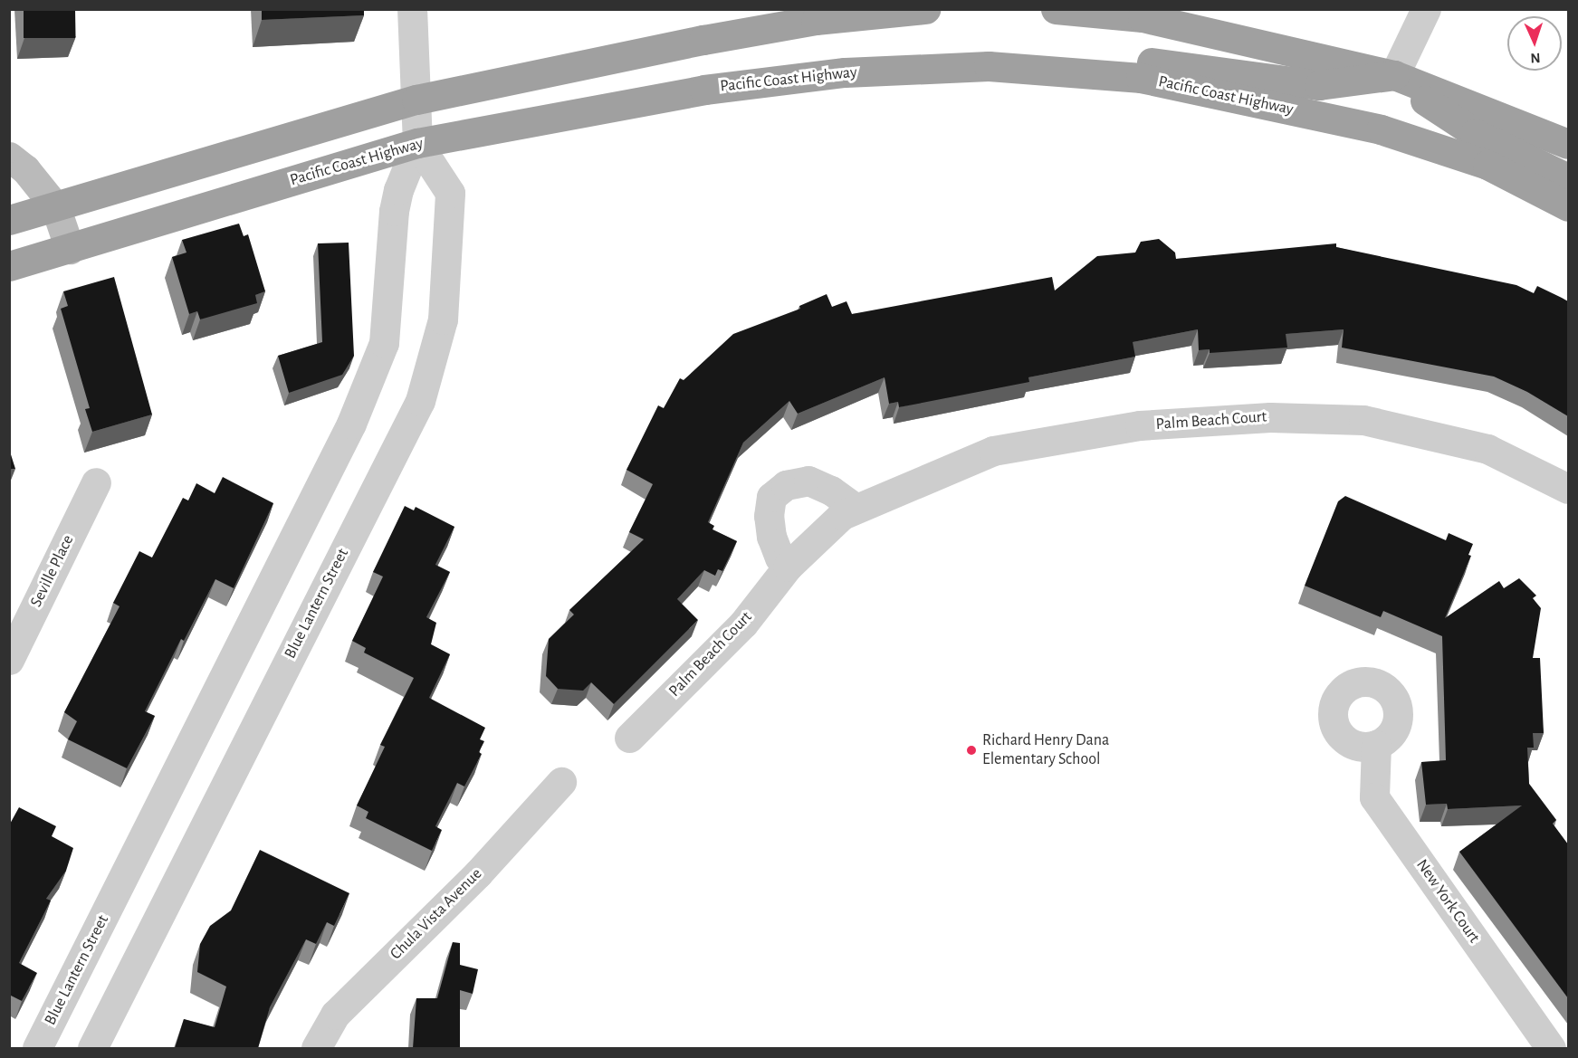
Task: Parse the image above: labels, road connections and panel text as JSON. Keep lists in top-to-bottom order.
{
  "streets": {
    "highway": ["Pacific Coast Highway"],
    "street": [
      "Palm Beach Court",
      "Seville Place",
      "Blue Lantern Street",
      "New York Court",
      "Chula Vista Avenue"
    ]
  },
  "crossings": [
    ["Pacific Coast Highway", "Blue Lantern Street"]
  ],
  "places": ["Richard Henry Dana Elementary School"],
  "north": "bottom"
}
